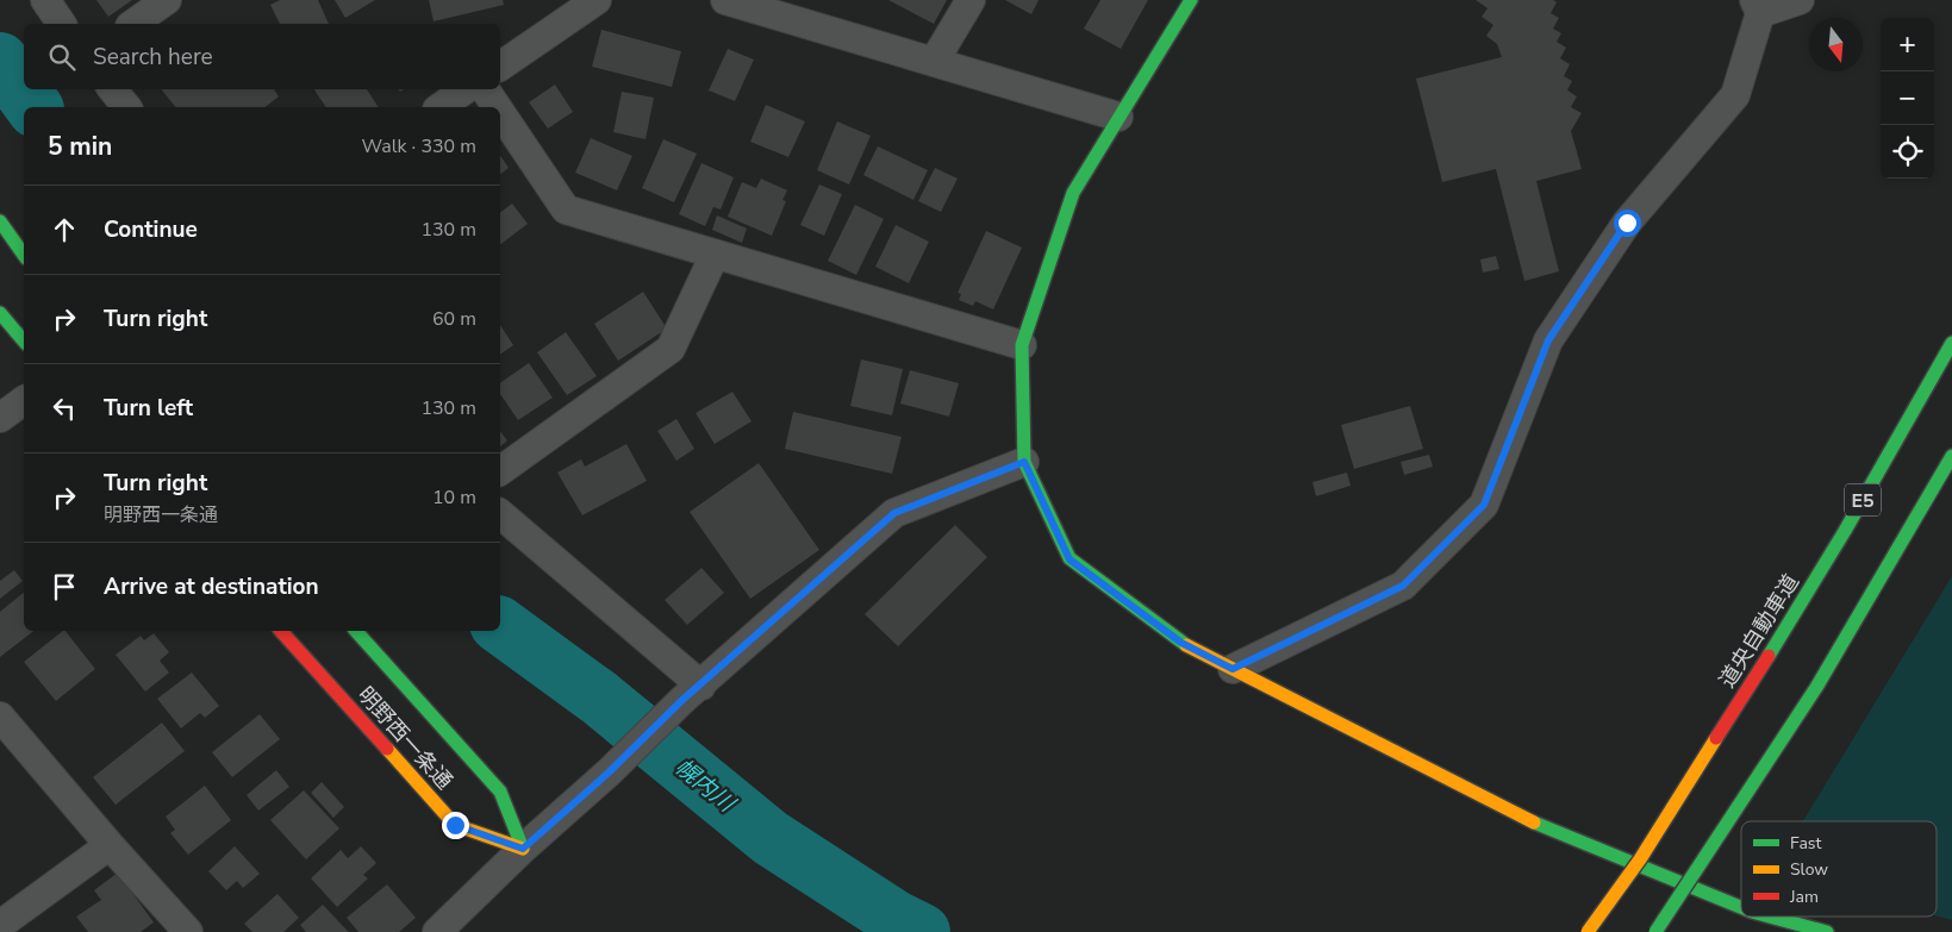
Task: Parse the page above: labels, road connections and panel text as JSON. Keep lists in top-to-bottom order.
{
  "streets": {
    "main road": ["E5", "道央自動車道", "明野西一条通"]
  },
  "water": ["幌内川"],
  "legend": ["Fast", "Slow", "Jam"],
  "north": "bottom",
  "page": {
    "map_buttons": ["+", "−"],
    "search": "Search here",
    "heading": ["5 min", "Walk · 330 m"],
    "list": [
      ["Continue", "130 m"],
      ["Turn right", "60 m"],
      ["Turn left", "130 m"],
      ["Turn right", "明野西一条通", "10 m"],
      "Arrive at destination"
    ]
  }
}
